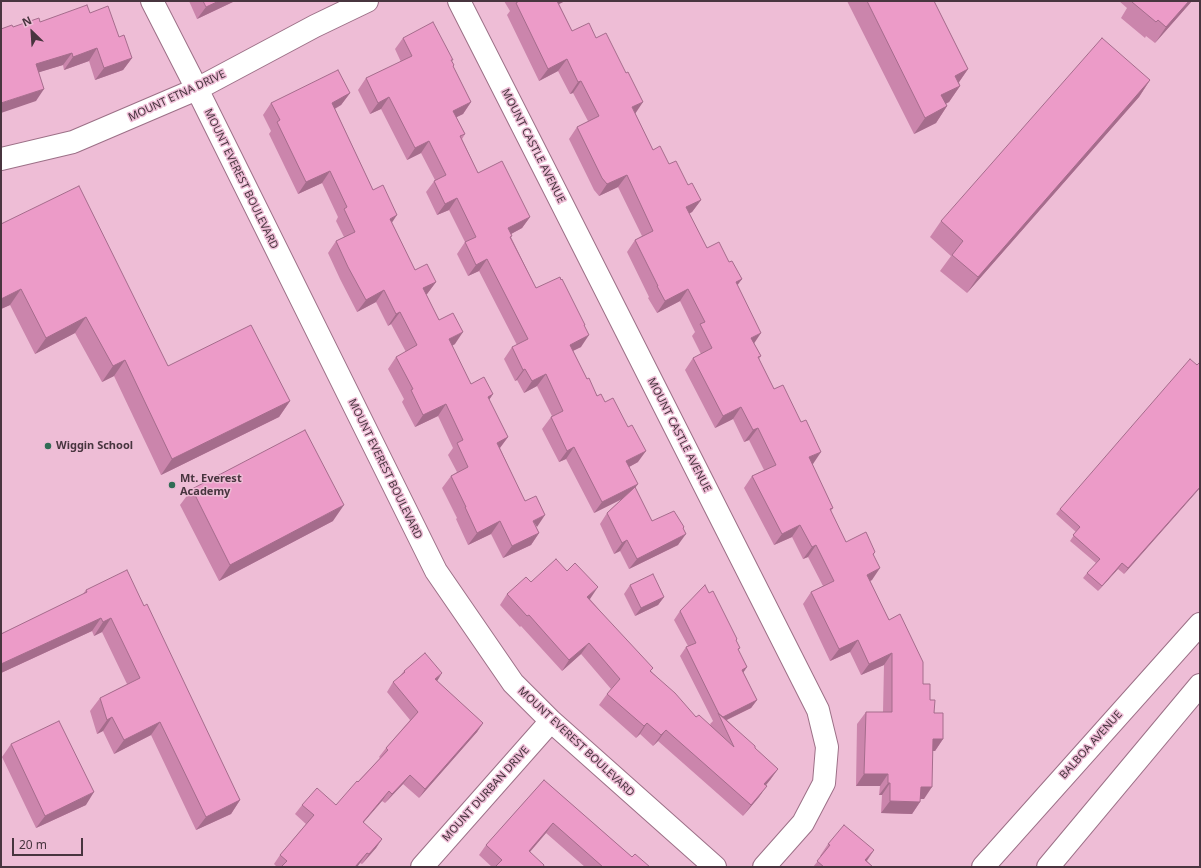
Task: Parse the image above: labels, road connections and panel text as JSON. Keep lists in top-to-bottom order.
{
  "streets": {
    "street": [
      "MOUNT ETNA DRIVE",
      "MOUNT CASTLE AVENUE",
      "MOUNT EVEREST BOULEVARD",
      "BALBOA AVENUE",
      "MOUNT DURBAN DRIVE"
    ]
  },
  "crossings": [
    ["MOUNT ETNA DRIVE", "MOUNT EVEREST BOULEVARD"],
    ["MOUNT EVEREST BOULEVARD", "MOUNT DURBAN DRIVE"]
  ],
  "places": ["Wiggin School", "Mt. Everest Academy"],
  "scale_bar": "20 m",
  "north": "top left"
}
